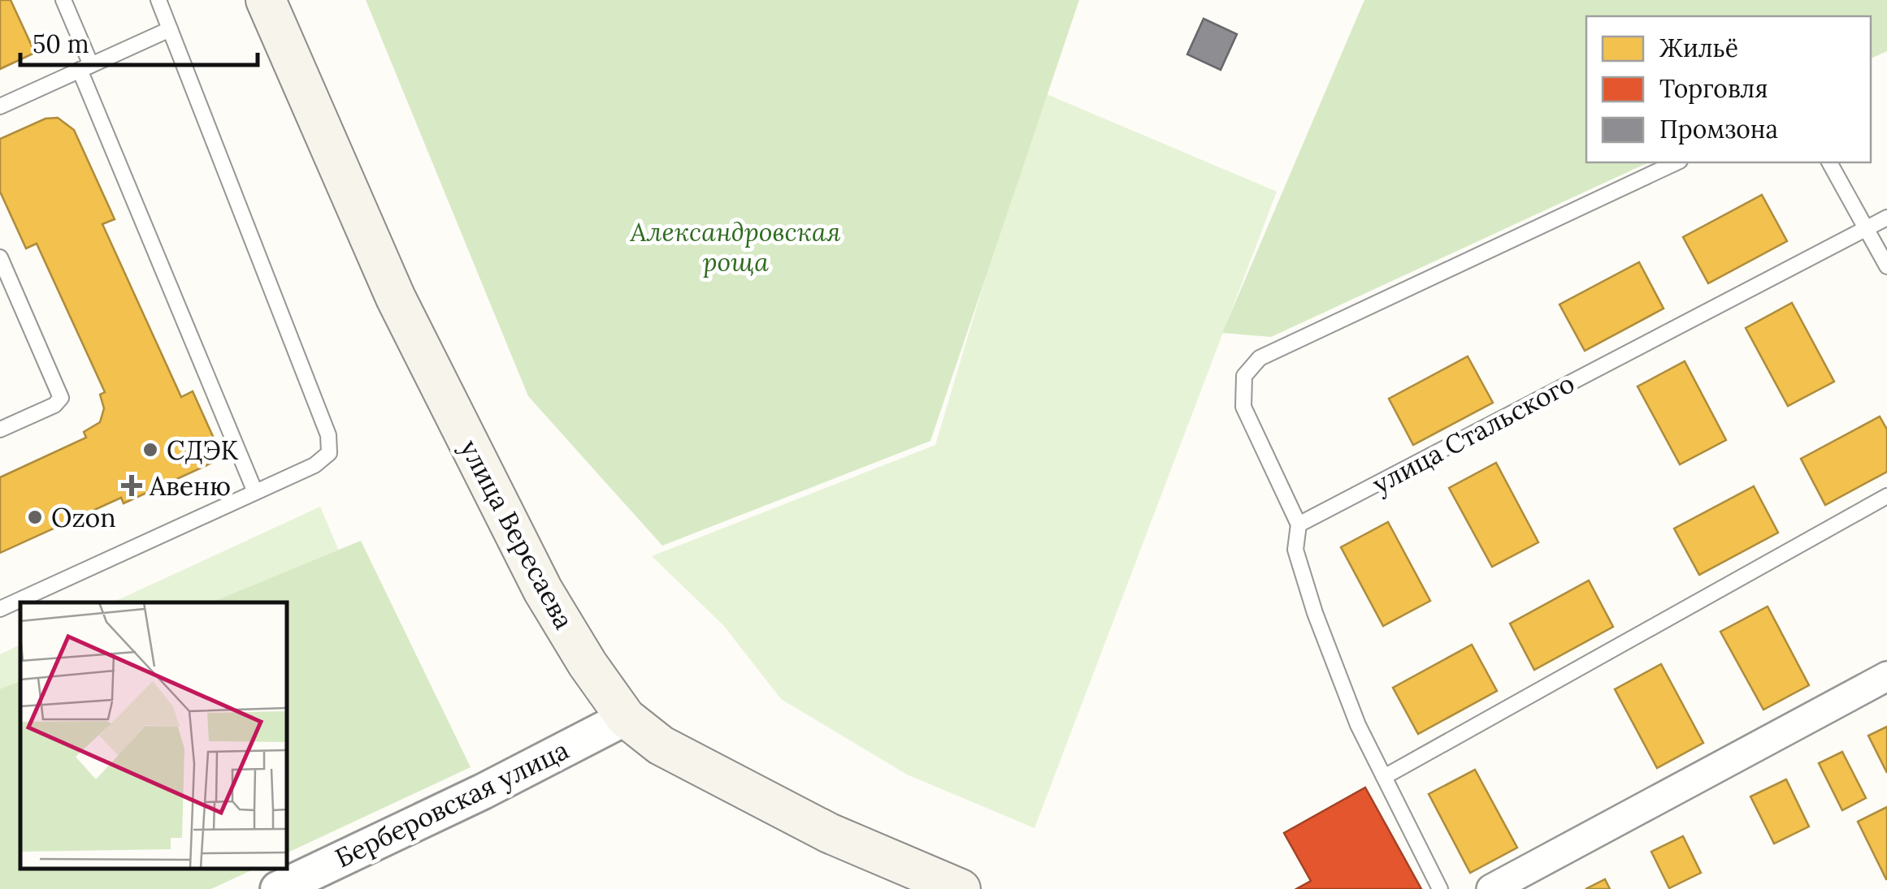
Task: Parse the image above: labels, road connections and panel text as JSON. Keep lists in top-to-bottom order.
{
  "streets": {
    "main road": ["улица Вересаева"],
    "street": ["Берберовская улица"],
    "lane": ["улица Стальского"]
  },
  "crossings": [
    ["улица Вересаева", "Берберовская улица"]
  ],
  "parks": ["Александровская роща"],
  "places": {
    "other": ["СДЭК", "Ozon"],
    "health": ["Авеню"]
  },
  "legend": ["Жильё", "Торговля", "Промзона"],
  "scale_bar": "50 m"
}
